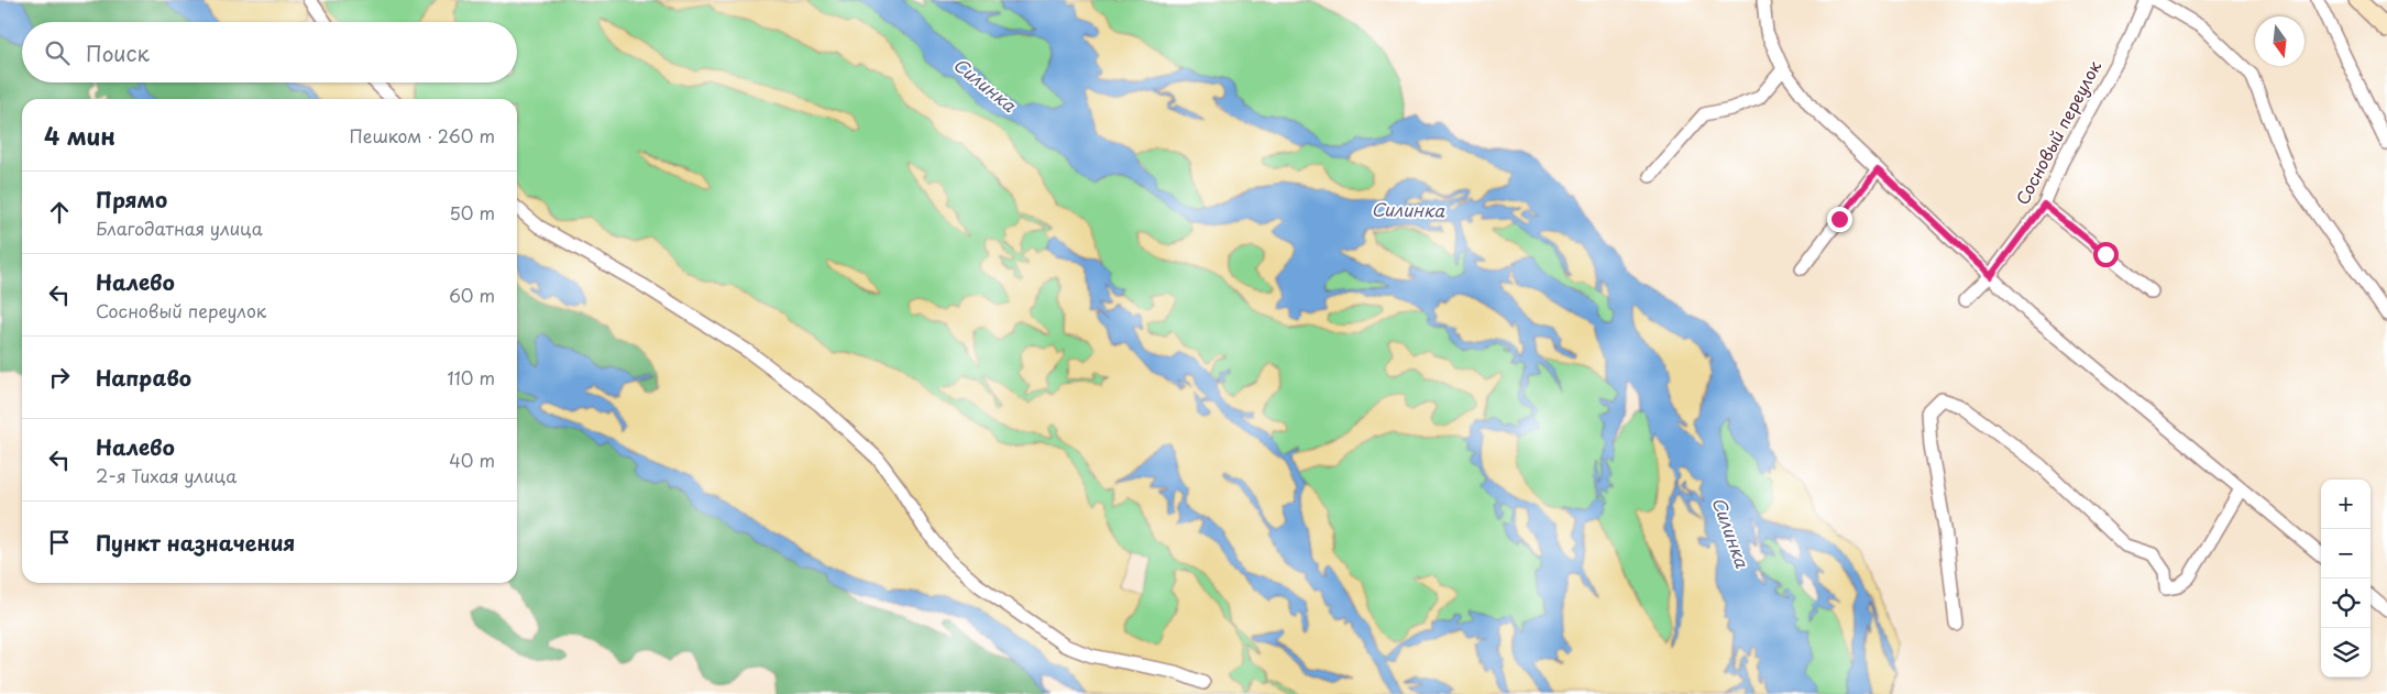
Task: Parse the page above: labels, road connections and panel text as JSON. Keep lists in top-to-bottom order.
{
  "streets": {
    "street": ["Сосновый переулок"]
  },
  "water": ["Силинка"],
  "north": "bottom",
  "page": {
    "search": "Поиск",
    "heading": ["4 мин", "Пешком · 260 m"],
    "list": [
      ["Прямо", "Благодатная улица", "50 m"],
      ["Налево", "Сосновый переулок", "60 m"],
      ["Направо", "110 m"],
      ["Налево", "2-я Тихая улица", "40 m"],
      "Пункт назначения"
    ],
    "map_buttons": ["+", "−"]
  }
}
